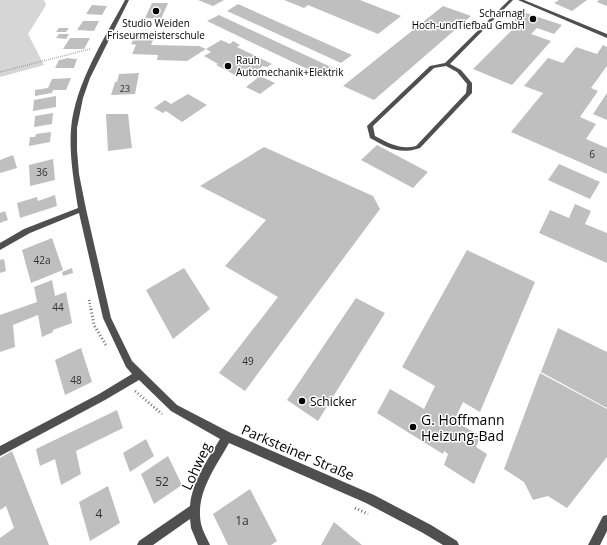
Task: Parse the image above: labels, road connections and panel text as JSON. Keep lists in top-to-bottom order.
{
  "streets": {
    "street": ["Parksteiner Straße", "Lohweg"]
  },
  "crossings": [
    ["Parksteiner Straße", "Lohweg"]
  ],
  "places": [
    "Studio Weiden Friseurmeisterschule",
    "Scharnagl Hoch-undTiefbau GmbH",
    "Rauh Automechanik+Elektrik",
    "Schicker",
    "G. Hoffmann Heizung-Bad"
  ],
  "house_numbers": [
    "23",
    "6",
    "36",
    "42a",
    "44",
    "49",
    "48",
    "52",
    "4",
    "1a"
  ]
}
